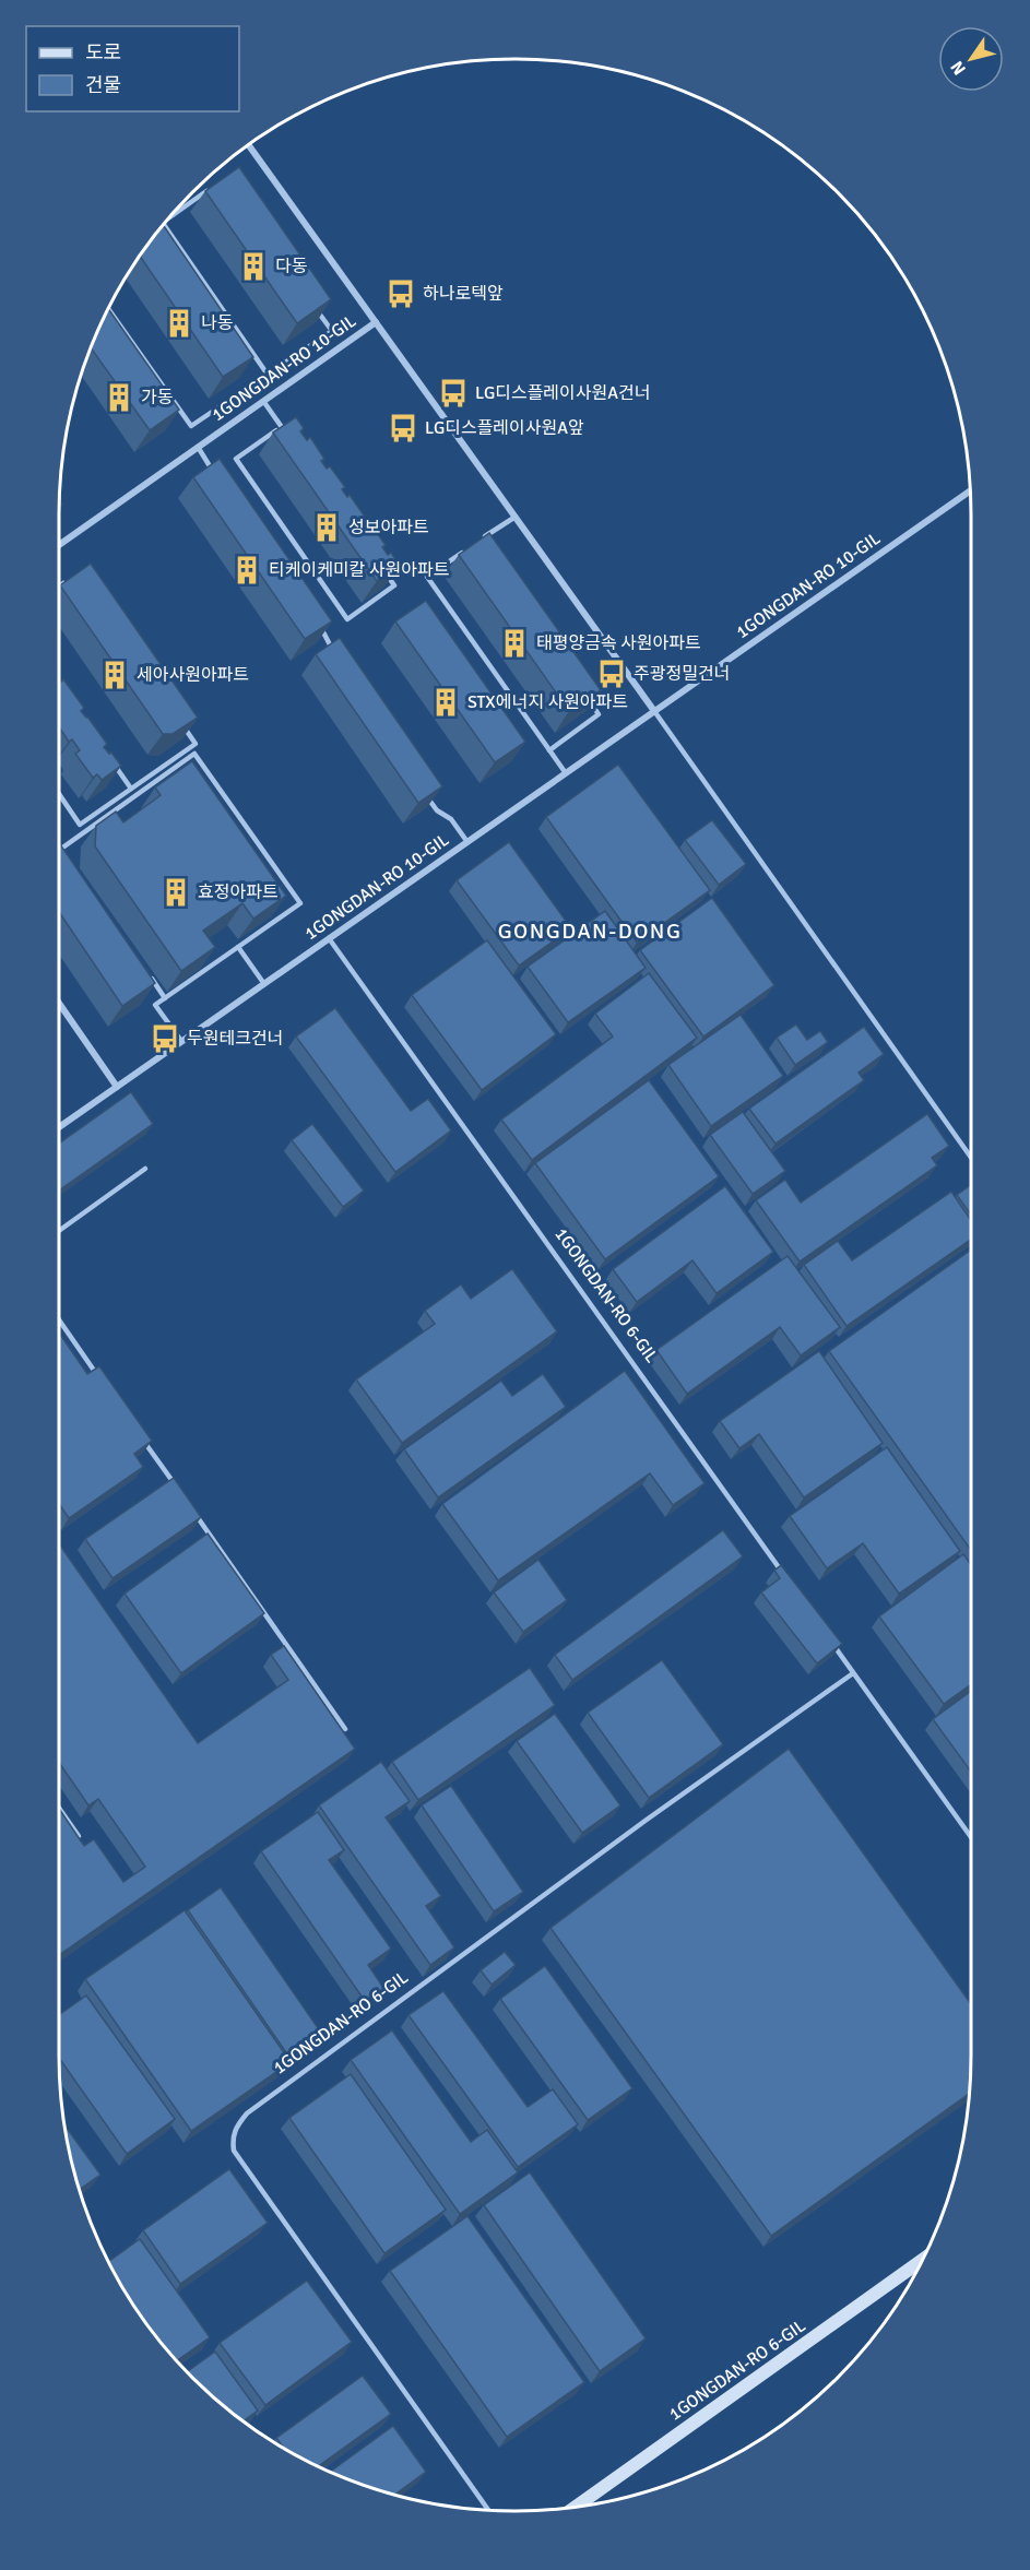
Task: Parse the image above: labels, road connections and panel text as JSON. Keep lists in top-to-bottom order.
{
  "streets": {
    "street": ["1GONGDAN-RO 10-GIL", "1GONGDAN-RO 6-GIL"]
  },
  "crossings": [
    ["1GONGDAN-RO 10-GIL", "1GONGDAN-RO 6-GIL"]
  ],
  "districts": ["GONGDAN-DONG"],
  "places": {
    "building": [
      "다동",
      "나동",
      "가동",
      "성보아파트",
      "티케이케미칼 사원아파트",
      "태평양금속 사원아파트",
      "세아사원아파트",
      "STX에너지 사원아파트",
      "효정아파트"
    ],
    "bus stop": [
      "하나로텍앞",
      "LG디스플레이사원A건너",
      "LG디스플레이사원A앞",
      "주광정밀건너",
      "두원테크건너"
    ]
  },
  "legend": ["도로", "건물"],
  "north": "bottom left"
}
